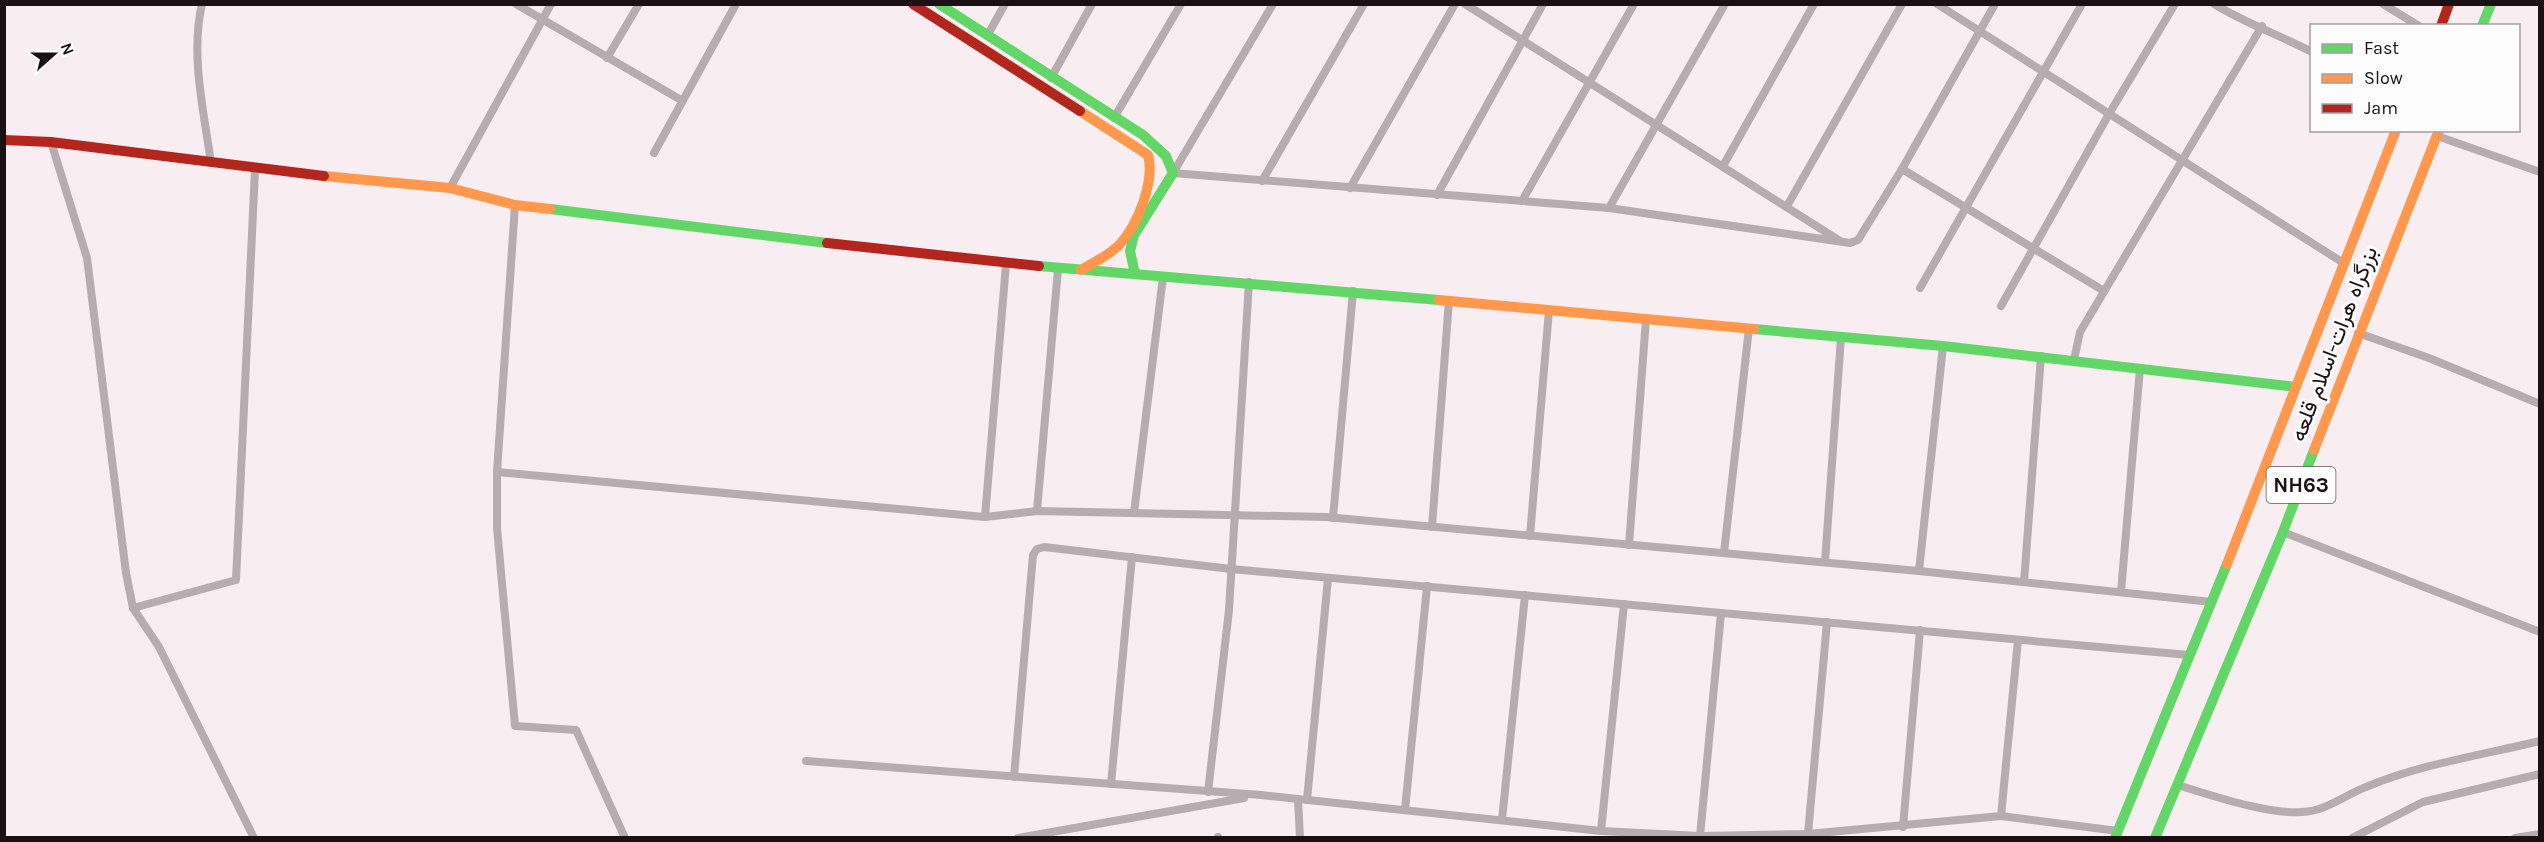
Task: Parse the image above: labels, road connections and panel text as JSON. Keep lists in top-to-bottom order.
{
  "streets": {
    "main road": ["بزرگراه هرات-اسلام قلعه", "NH63"]
  },
  "legend": ["Fast", "Slow", "Jam"],
  "north": "right"
}
